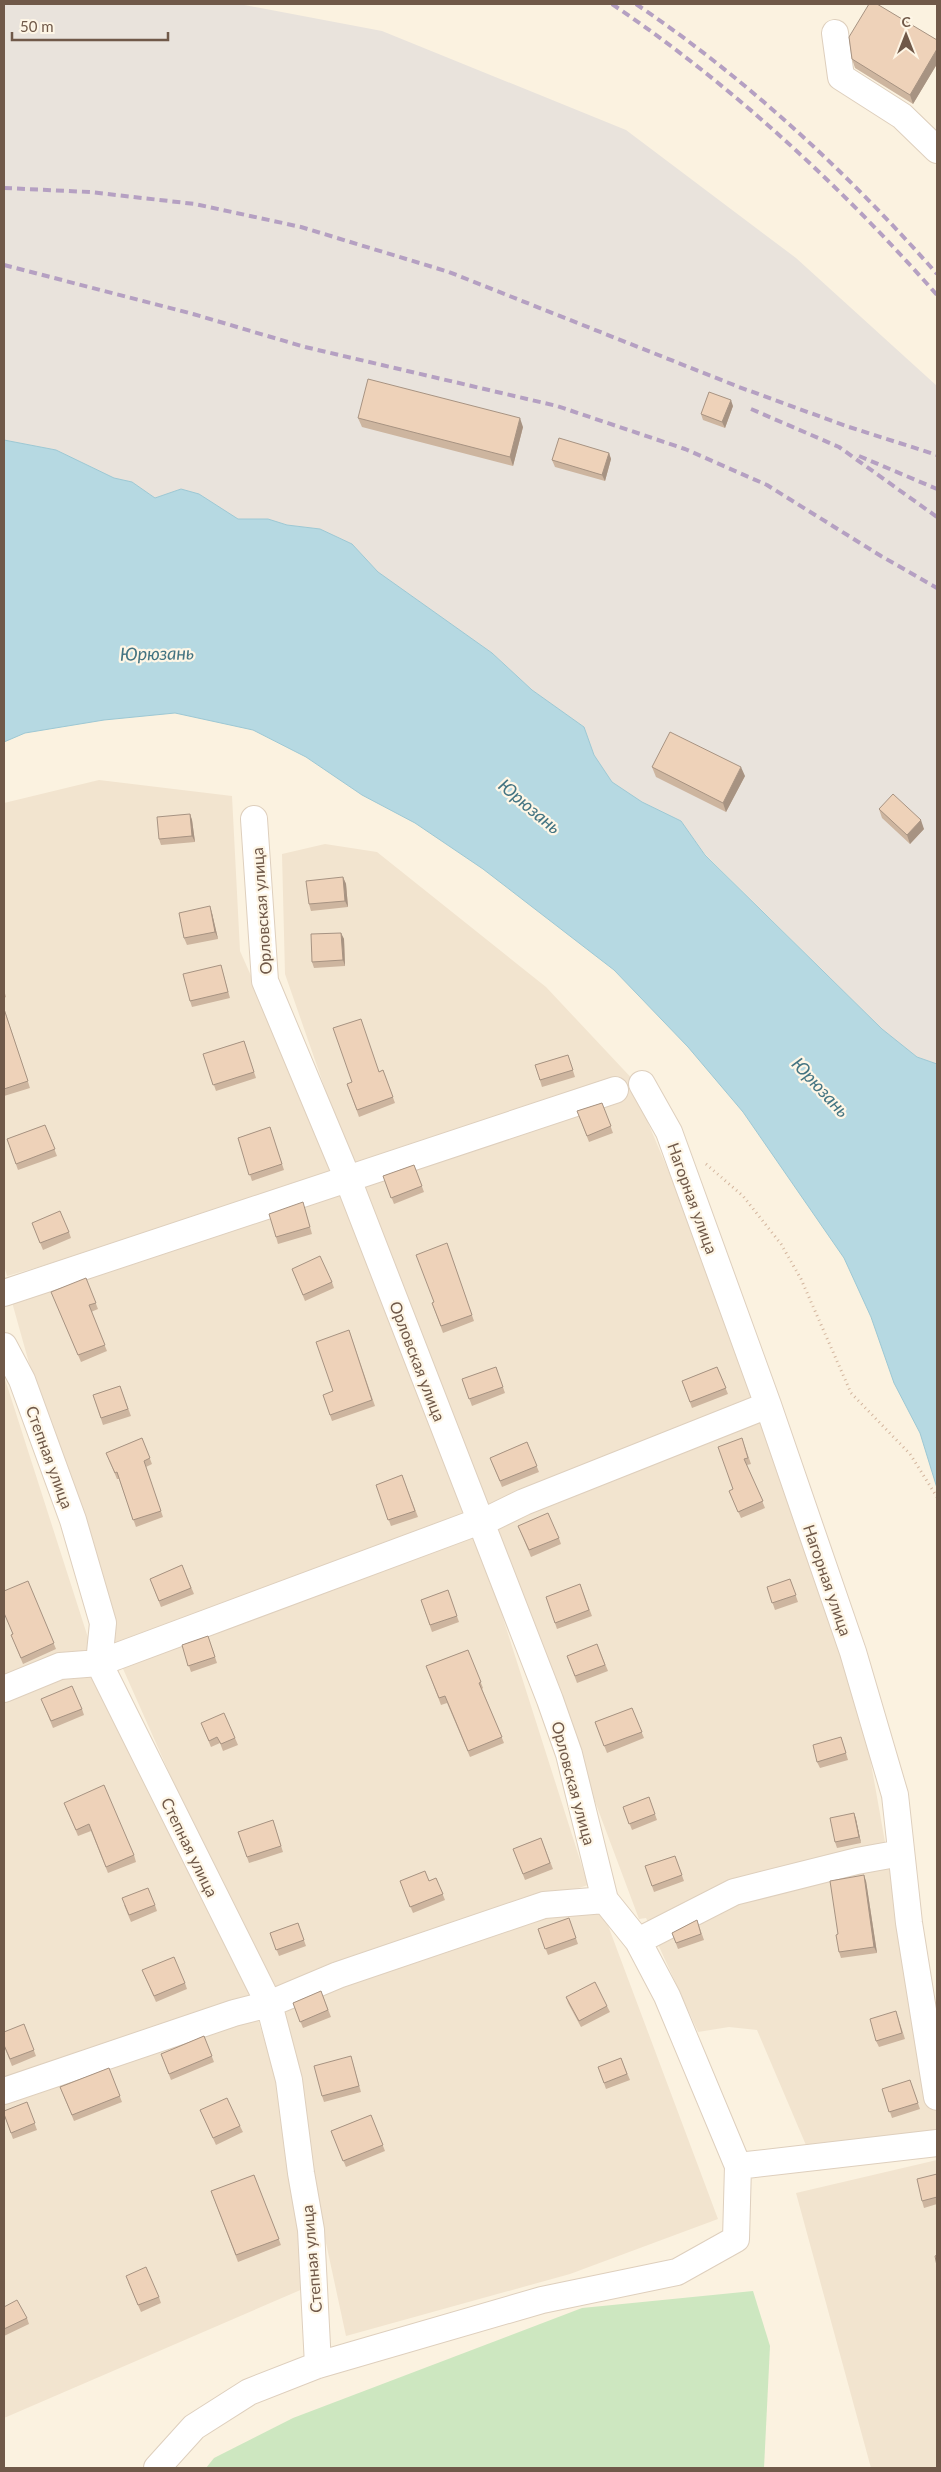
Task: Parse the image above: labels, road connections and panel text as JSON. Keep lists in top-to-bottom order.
{
  "streets": {
    "street": ["Орловская улица", "Нагорная улица", "Степная улица"]
  },
  "water": ["Юрюзань"],
  "scale_bar": "50 m",
  "north": "top"
}
